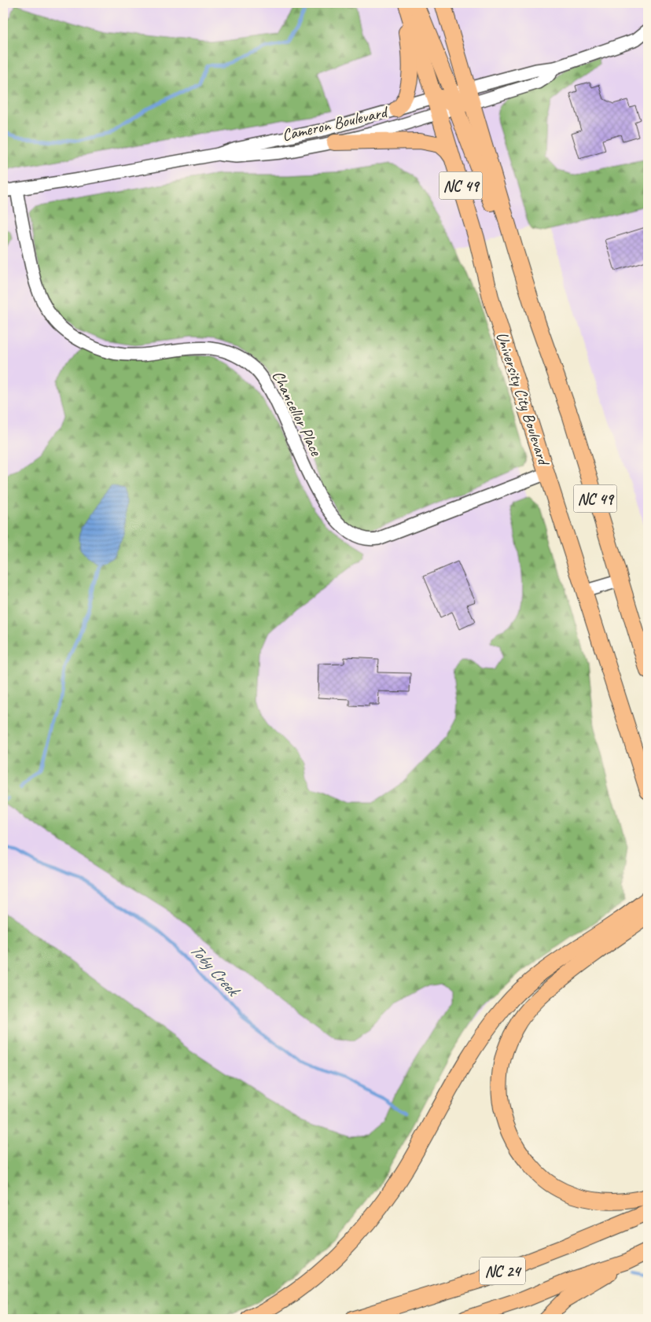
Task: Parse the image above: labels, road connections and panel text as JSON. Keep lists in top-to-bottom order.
{
  "streets": {
    "main road": ["NC 49", "University City Boulevard", "NC 24"],
    "street": ["Cameron Boulevard", "Chancellor Place"]
  },
  "crossings": [
    ["Cameron Boulevard", "NC 49"],
    ["Cameron Boulevard", "University City Boulevard"],
    ["Cameron Boulevard", "Chancellor Place"],
    ["NC 49", "University City Boulevard"],
    ["University City Boulevard", "Chancellor Place"]
  ],
  "water": ["Toby Creek"]
}
